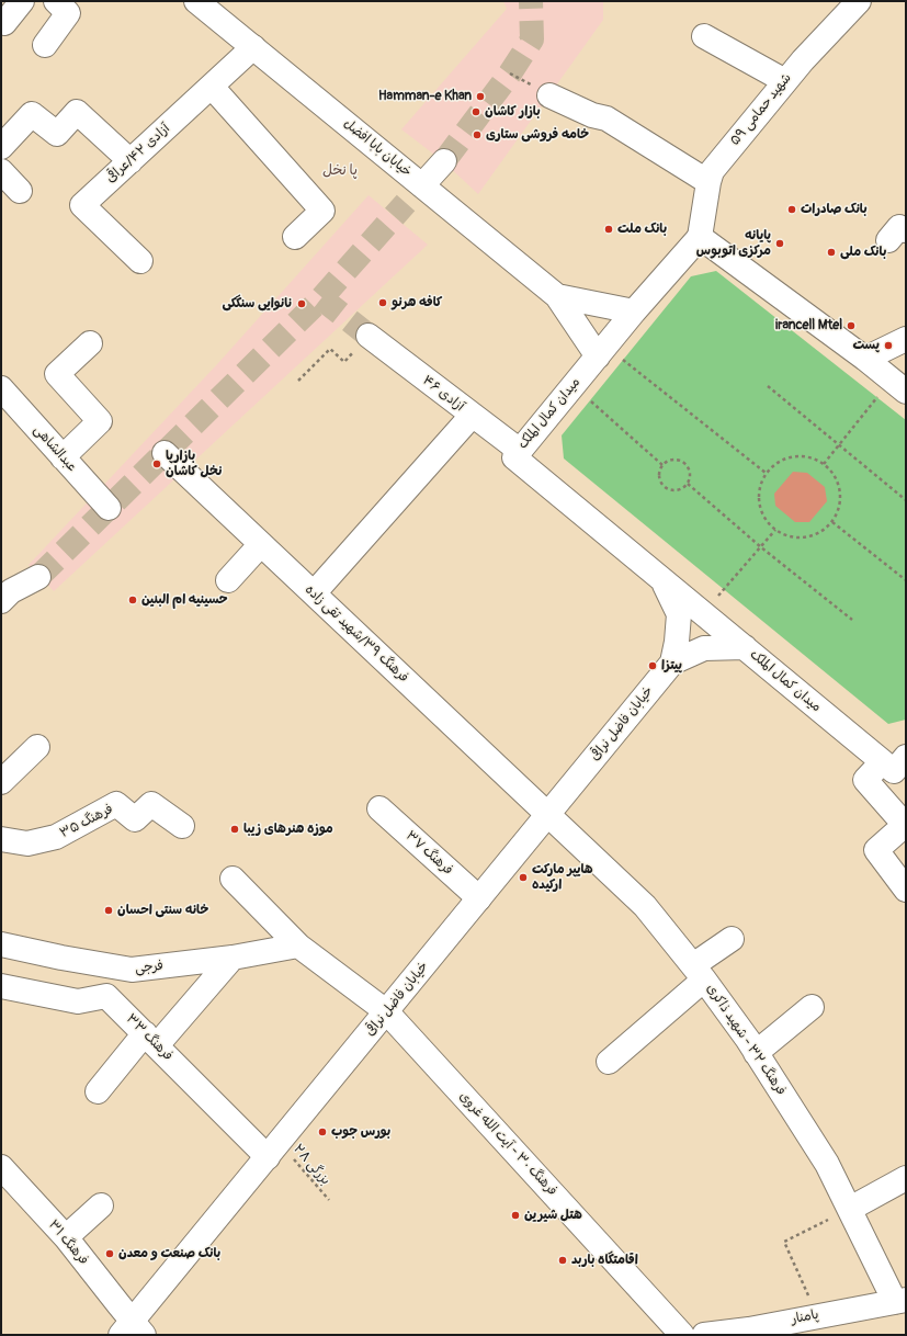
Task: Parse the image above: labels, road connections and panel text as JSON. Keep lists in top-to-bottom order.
{
  "streets": {
    "street": [
      "شهید حمامی ۵۹",
      "خیابان بابا افضل",
      "آزادی ۴۲/عراقی",
      "آزادی ۴۶",
      "میدان کمال الملک",
      "عبدالشاهی",
      "فرهنگ ۳۹/شهید تقی زاده",
      "خیابان فاضل نراقی",
      "فرهنگ ۳۵",
      "فرهنگ ۳۷",
      "فرجی",
      "فرهنگ ۳۳",
      "فرهنگ ۳۲ - شهید ذاکری",
      "فرهنگ ۳۰ - آیت الله غروی",
      "فرهنگ ۳۱",
      "پامنار"
    ],
    "path": ["بزرگی ۲۸"]
  },
  "crossings": [
    ["شهید حمامی ۵۹", "میدان کمال الملک"],
    ["خیابان بابا افضل", "آزادی ۴۲/عراقی"],
    ["خیابان بابا افضل", "میدان کمال الملک"],
    ["آزادی ۴۶", "میدان کمال الملک"],
    ["میدان کمال الملک", "خیابان فاضل نراقی"],
    ["فرهنگ ۳۹/شهید تقی زاده", "خیابان فاضل نراقی"],
    ["فرهنگ ۳۹/شهید تقی زاده", "فرهنگ ۳۲ - شهید ذاکری"],
    ["خیابان فاضل نراقی", "فرهنگ ۳۷"],
    ["خیابان فاضل نراقی", "فرهنگ ۳۳"],
    ["خیابان فاضل نراقی", "فرهنگ ۳۲ - شهید ذاکری"],
    ["خیابان فاضل نراقی", "فرهنگ ۳۰ - آیت الله غروی"],
    ["خیابان فاضل نراقی", "بزرگی ۲۸"],
    ["خیابان فاضل نراقی", "فرهنگ ۳۱"],
    ["فرهنگ ۳۳", "بزرگی ۲۸"],
    ["فرهنگ ۳۲ - شهید ذاکری", "پامنار"]
  ],
  "districts": ["پا نخل"],
  "places": [
    "Hamman-e Khan",
    "بازار کاشان",
    "خامه فروشی ستاری",
    "بانک صادرات",
    "بانک ملت",
    "پایانه مرکزی اتوبوس",
    "بانک ملی",
    "کافه هرنو",
    "نانوایی سنگکی",
    "irancell Mtel",
    "پست",
    "بازارپا نخل کاشان",
    "حسینیه ام البنین",
    "پیتزا",
    "موزه هنرهای زیبا",
    "هایپر مارکت ارکیده",
    "خانه سنتی احسان",
    "بورس جوب",
    "هتل شیرین",
    "بانک صنعت و معدن",
    "اقامتگاه باربد"
  ]
}
